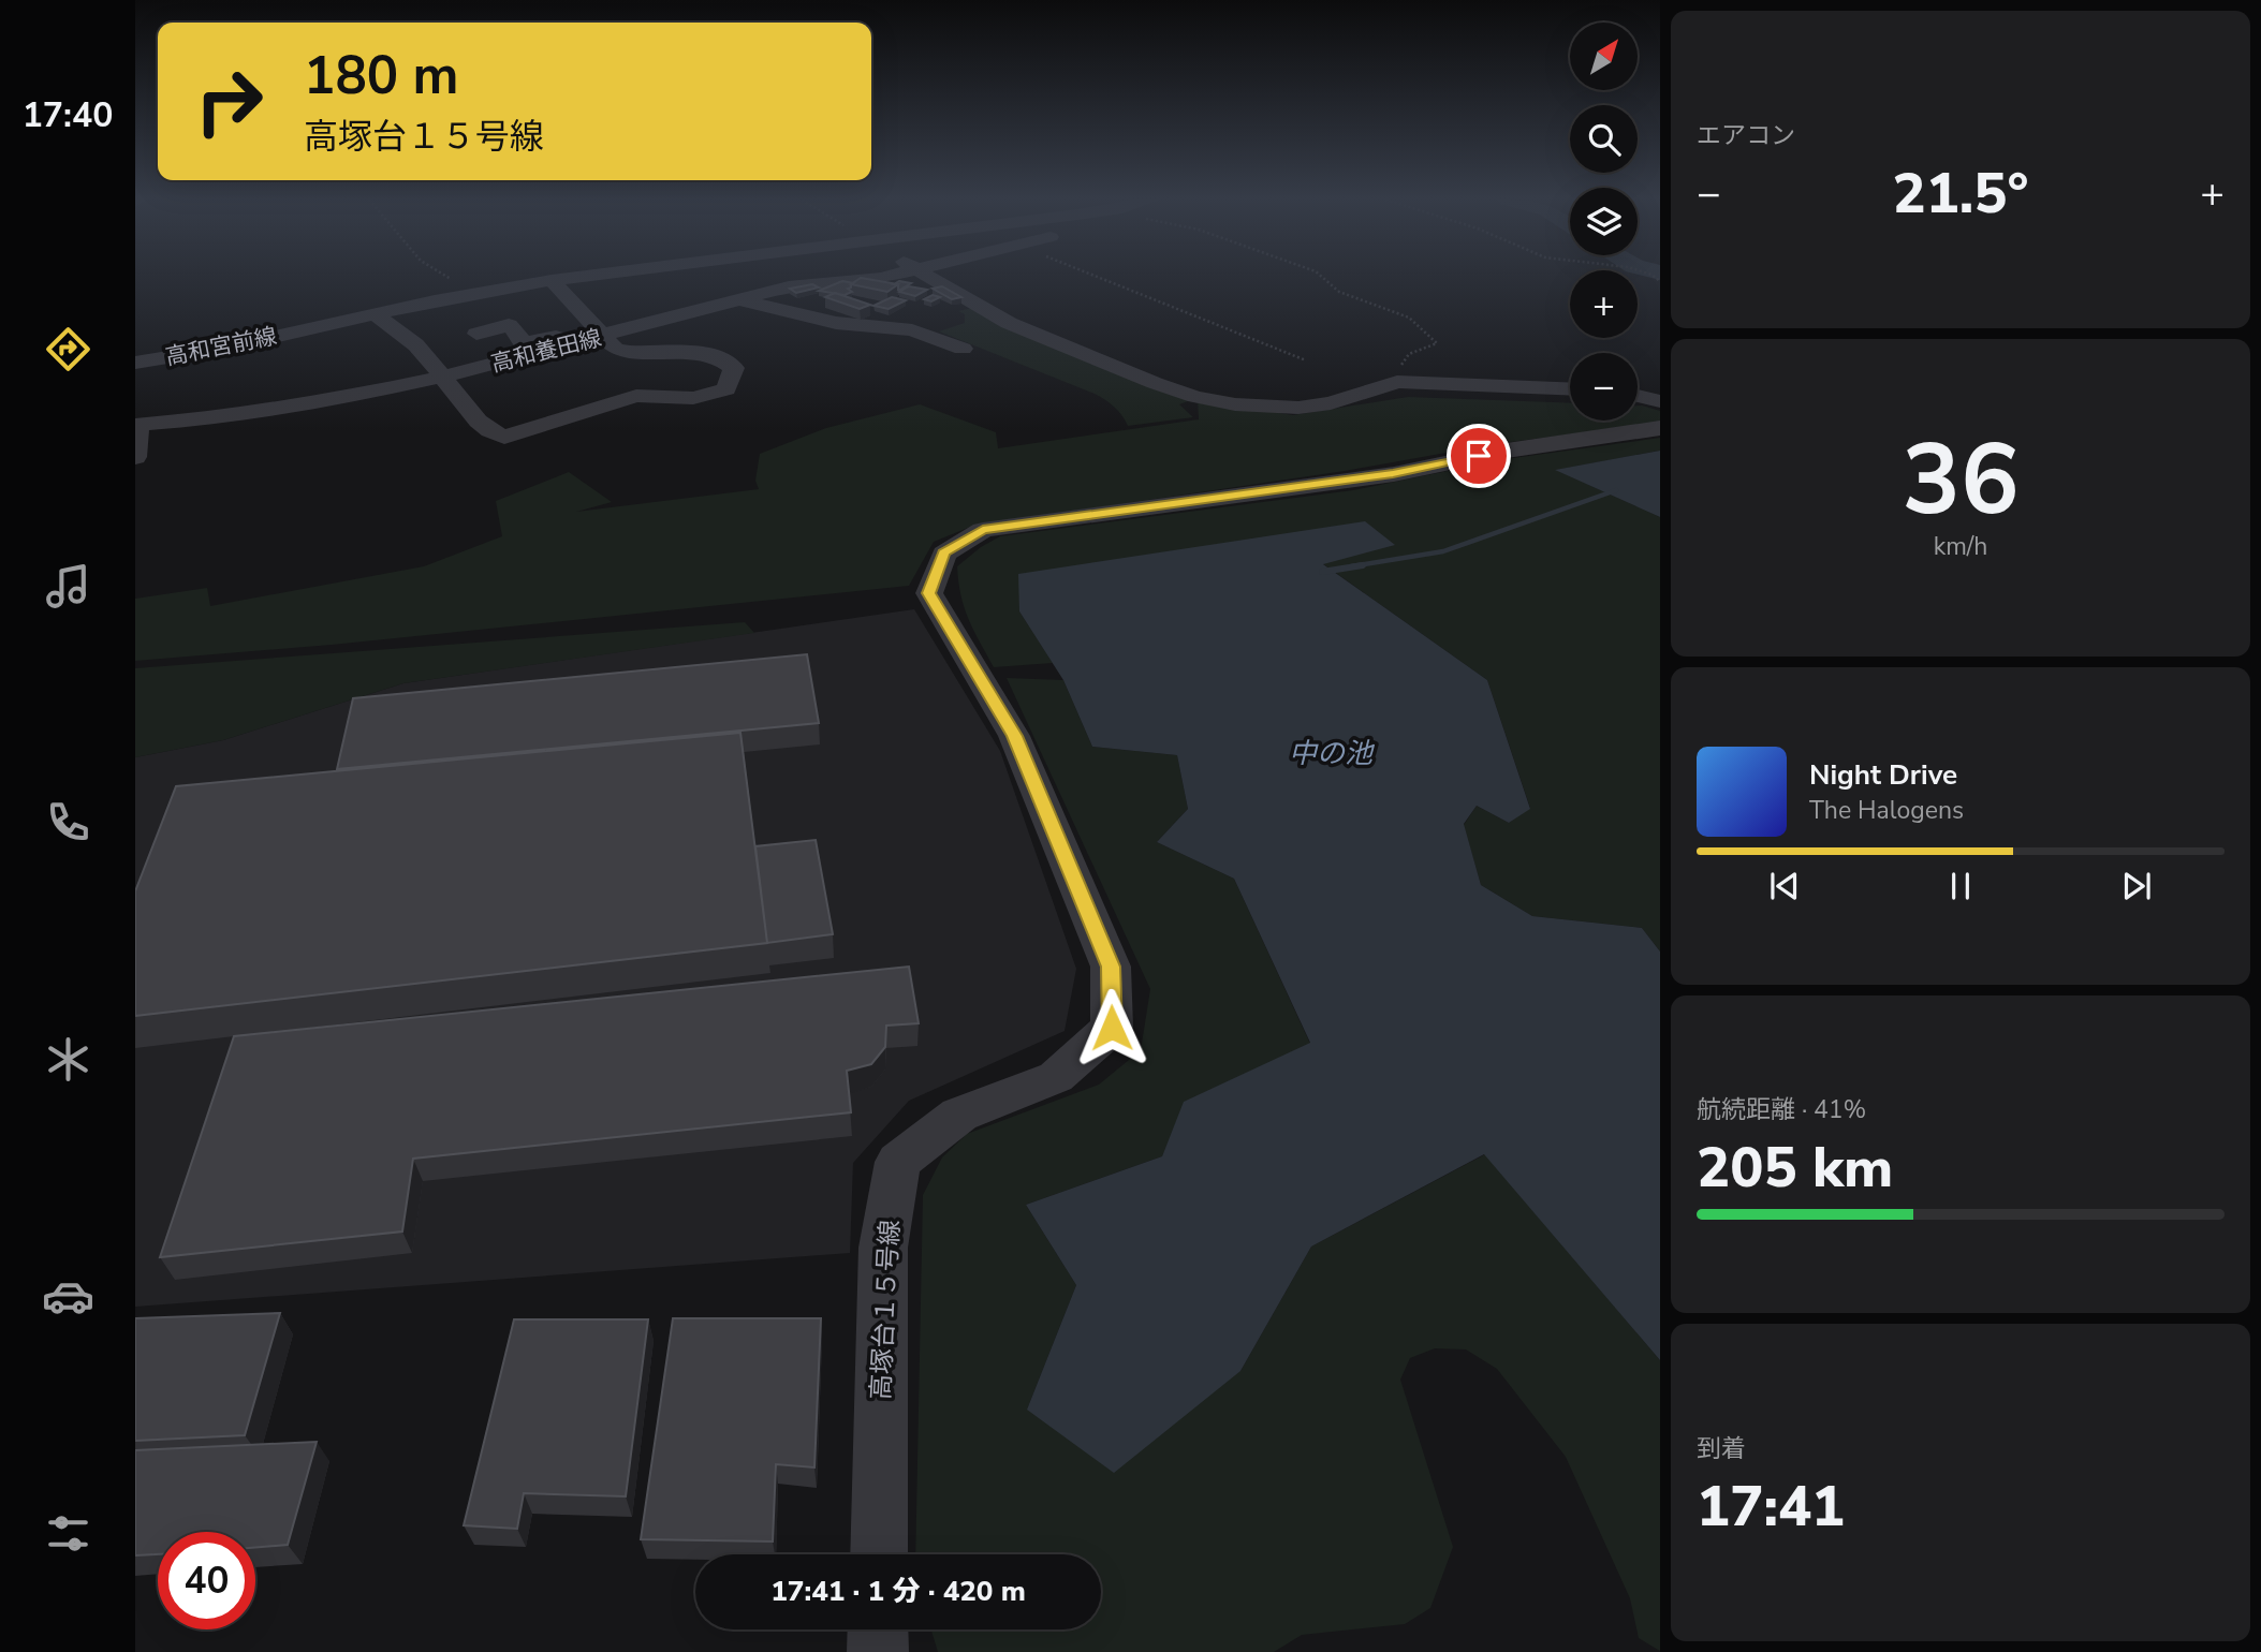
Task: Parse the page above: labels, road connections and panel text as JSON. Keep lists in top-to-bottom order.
{
  "streets": {
    "street": ["高和宮前線", "高和養田線", "高塚台１５号線"]
  },
  "water": ["中の池"],
  "north": "top right",
  "page": {
    "tabs": "17:40",
    "tile": [
      "エアコン",
      ["36", "km/h"],
      ["航続距離 · 41%", "205 km"],
      ["到着", "17:41"]
    ],
    "map_buttons": ["+", "−"],
    "turn": ["180 m", "高塚台１５号線"],
    "heat": ["−", "21.5°", "+"],
    "song": ["Night Drive", "The Halogens"],
    "limit": "40",
    "trip": "17:41 · 1 分 · 420 m"
  }
}
